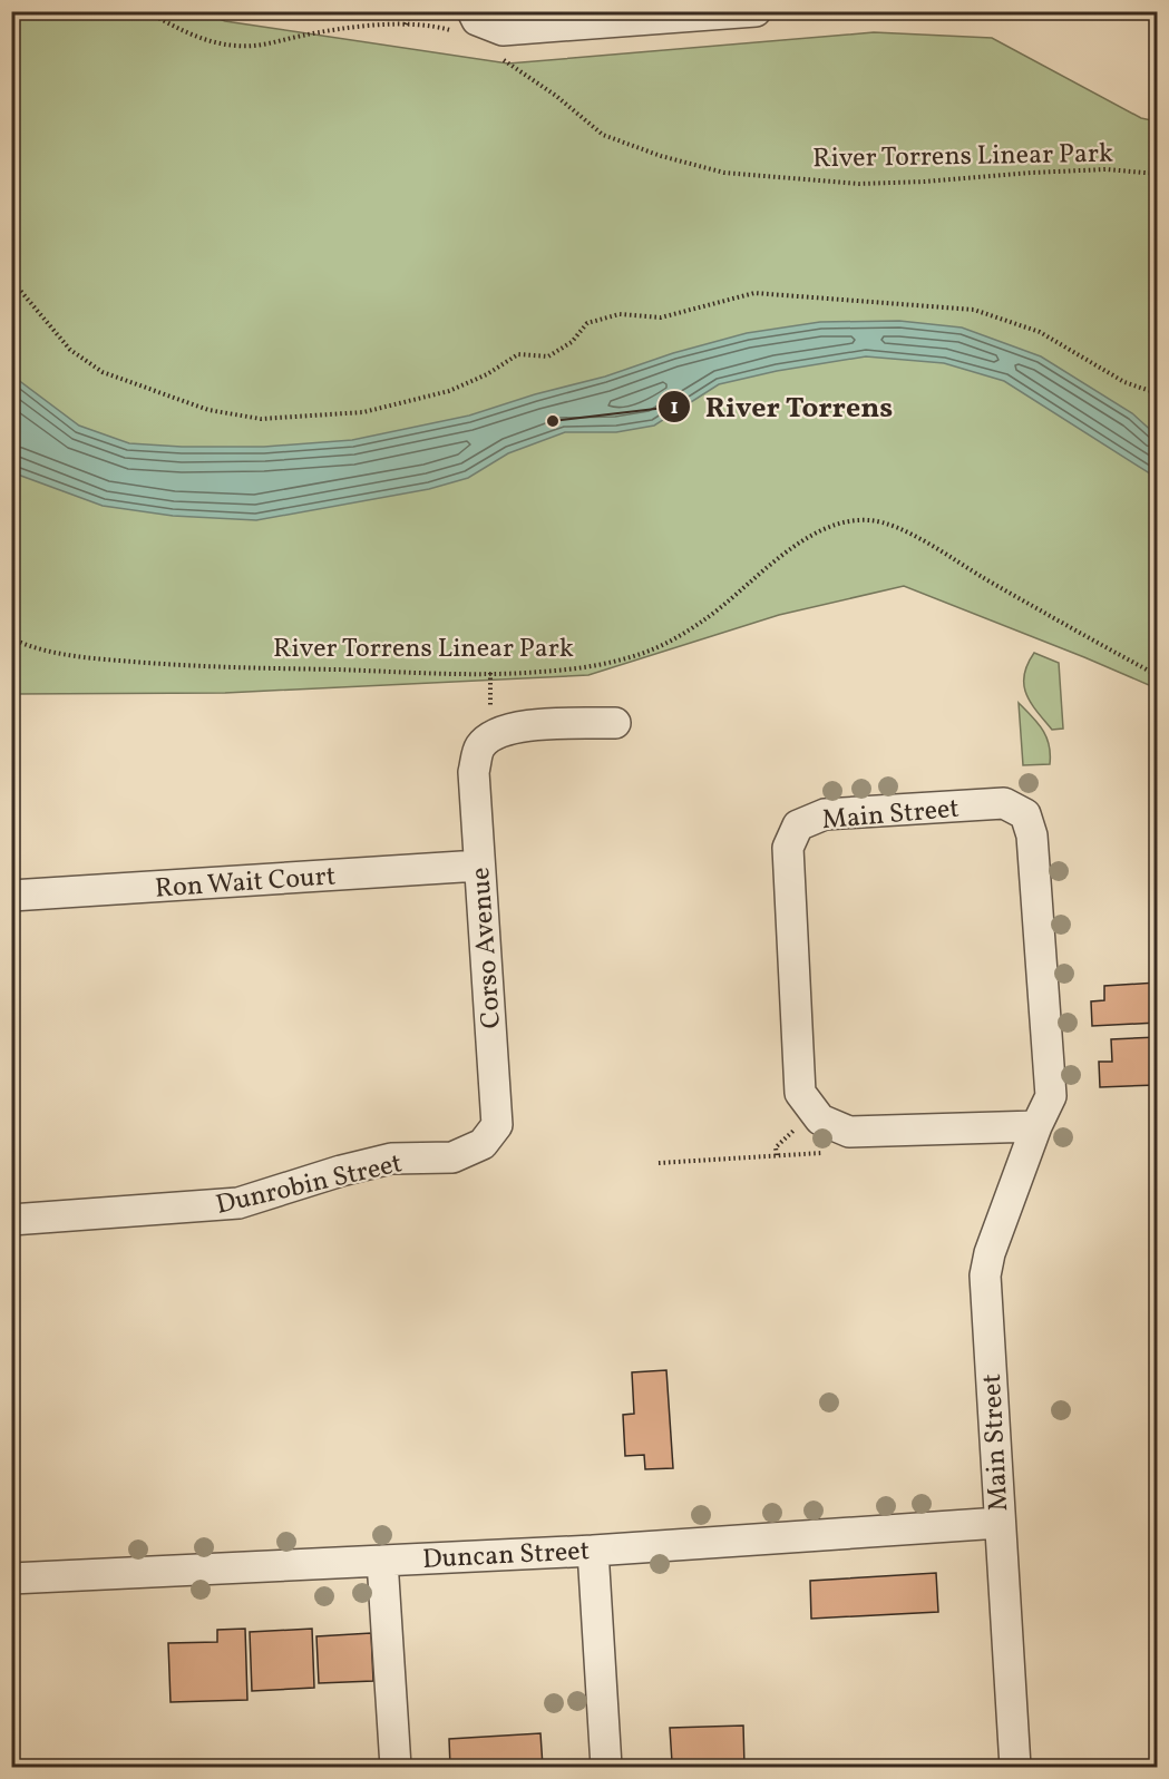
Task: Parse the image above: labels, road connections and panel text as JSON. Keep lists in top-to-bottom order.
{
  "streets": {
    "street": [
      "Main Street",
      "Ron Wait Court",
      "Corso Avenue",
      "Dunrobin Street",
      "Duncan Street"
    ],
    "path": ["River Torrens Linear Park"]
  },
  "crossings": [
    ["Main Street", "Duncan Street"],
    ["Ron Wait Court", "Corso Avenue"],
    ["Corso Avenue", "Dunrobin Street"]
  ],
  "places": ["River Torrens"]
}
